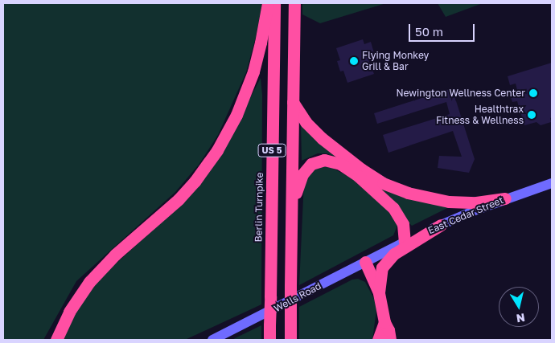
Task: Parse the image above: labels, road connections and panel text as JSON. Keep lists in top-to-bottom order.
{
  "streets": {
    "highway": ["US 5", "Berlin Turnpike"],
    "main road": ["East Cedar Street", "Wells Road"]
  },
  "crossings": [
    ["East Cedar Street", "Wells Road"]
  ],
  "places": ["Flying Monkey Grill & Bar", "Newington Wellness Center", "Healthtrax Fitness & Wellness"],
  "scale_bar": "50 m",
  "north": "bottom"
}
